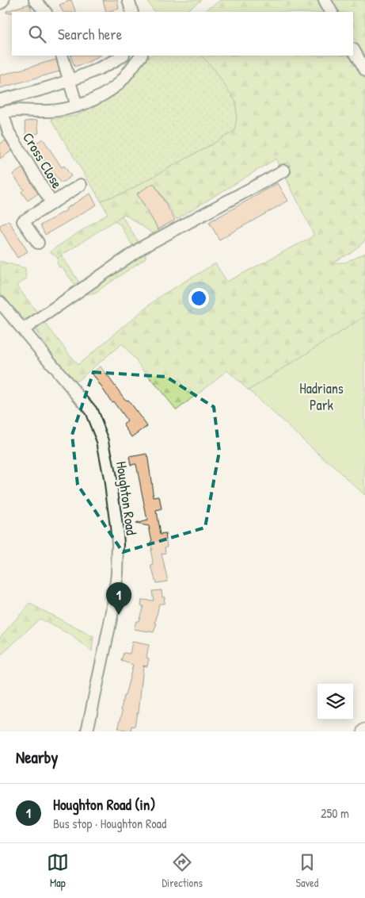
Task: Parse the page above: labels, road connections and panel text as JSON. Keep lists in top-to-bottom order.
{
  "streets": {
    "street": ["Cross Close", "Houghton Road"]
  },
  "parks": ["Hadrians Park"],
  "page": {
    "search": "Search here",
    "pins": "1",
    "heading": "Nearby",
    "list": [
      {
        "mark": "1",
        "name": "Houghton Road (in)",
        "note": "Bus stop · Houghton Road",
        "value": "250 m"
      }
    ],
    "nav": ["Map", "Directions", "Saved"]
  }
}
